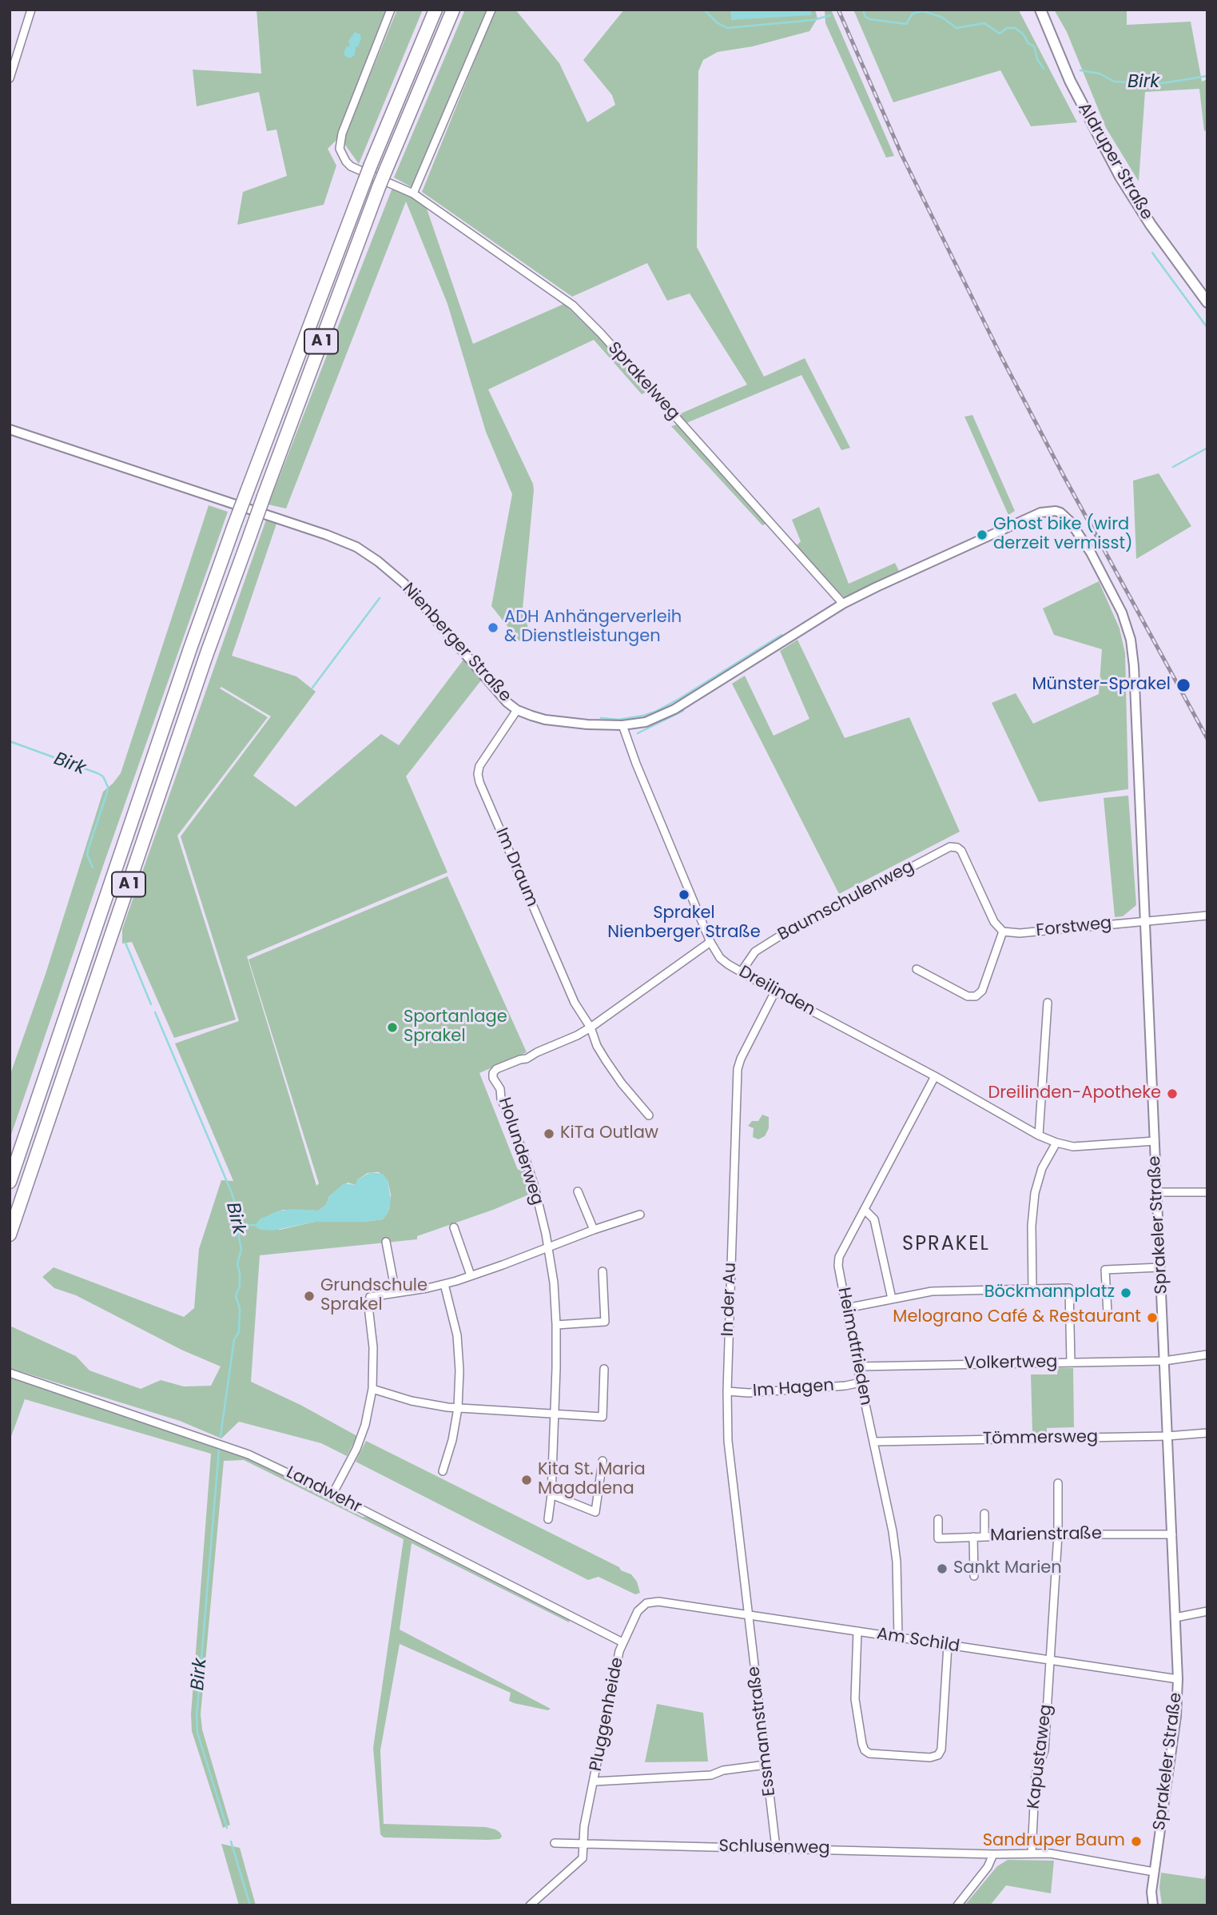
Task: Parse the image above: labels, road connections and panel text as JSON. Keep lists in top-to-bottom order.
{
  "streets": {
    "highway": ["A 1"],
    "main road": ["Aldruper Straße"],
    "street": [
      "Sprakelweg",
      "Nienberger Straße",
      "Im Draum",
      "Baumschulenweg",
      "Forstweg",
      "Dreilinden",
      "Holunderweg",
      "Sprakeler Straße",
      "In der Au",
      "Heimatfrieden",
      "Volkertweg",
      "Im Hagen",
      "Tömmersweg",
      "Landwehr",
      "Marienstraße",
      "Am Schild",
      "Pluggenheide",
      "Essmannstraße",
      "Kapustaweg",
      "Schlusenweg"
    ]
  },
  "crossings": [
    ["Sprakelweg", "Nienberger Straße"],
    ["Nienberger Straße", "Im Draum"],
    ["Nienberger Straße", "Dreilinden"],
    ["Nienberger Straße", "Sprakeler Straße"],
    ["Im Draum", "Holunderweg"],
    ["Baumschulenweg", "Forstweg"],
    ["Baumschulenweg", "Dreilinden"],
    ["Forstweg", "Sprakeler Straße"],
    ["Dreilinden", "Sprakeler Straße"],
    ["Dreilinden", "In der Au"],
    ["Dreilinden", "Heimatfrieden"],
    ["Sprakeler Straße", "Volkertweg"],
    ["Sprakeler Straße", "Tömmersweg"],
    ["Sprakeler Straße", "Marienstraße"],
    ["Sprakeler Straße", "Am Schild"],
    ["Sprakeler Straße", "Schlusenweg"],
    ["In der Au", "Im Hagen"],
    ["In der Au", "Am Schild"],
    ["In der Au", "Essmannstraße"],
    ["Heimatfrieden", "Volkertweg"],
    ["Heimatfrieden", "Im Hagen"],
    ["Heimatfrieden", "Tömmersweg"],
    ["Heimatfrieden", "Am Schild"],
    ["Landwehr", "Pluggenheide"],
    ["Marienstraße", "Kapustaweg"],
    ["Am Schild", "Pluggenheide"],
    ["Am Schild", "Essmannstraße"],
    ["Am Schild", "Kapustaweg"],
    ["Pluggenheide", "Schlusenweg"],
    ["Essmannstraße", "Schlusenweg"],
    ["Kapustaweg", "Schlusenweg"]
  ],
  "districts": ["SPRAKEL"],
  "water": ["Birk"],
  "places": [
    "Ghost bike (wird derzeit vermisst)",
    "ADH Anhängerverleih & Dienstleistungen",
    "Münster-Sprakel",
    "Sprakel Nienberger Straße",
    "Sportanlage Sprakel",
    "Dreilinden-Apotheke",
    "KiTa Outlaw",
    "Böckmannplatz",
    "Grundschule Sprakel",
    "Melograno Café & Restaurant",
    "Kita St. Maria Magdalena",
    "Sankt Marien",
    "Sandruper Baum"
  ]
}
